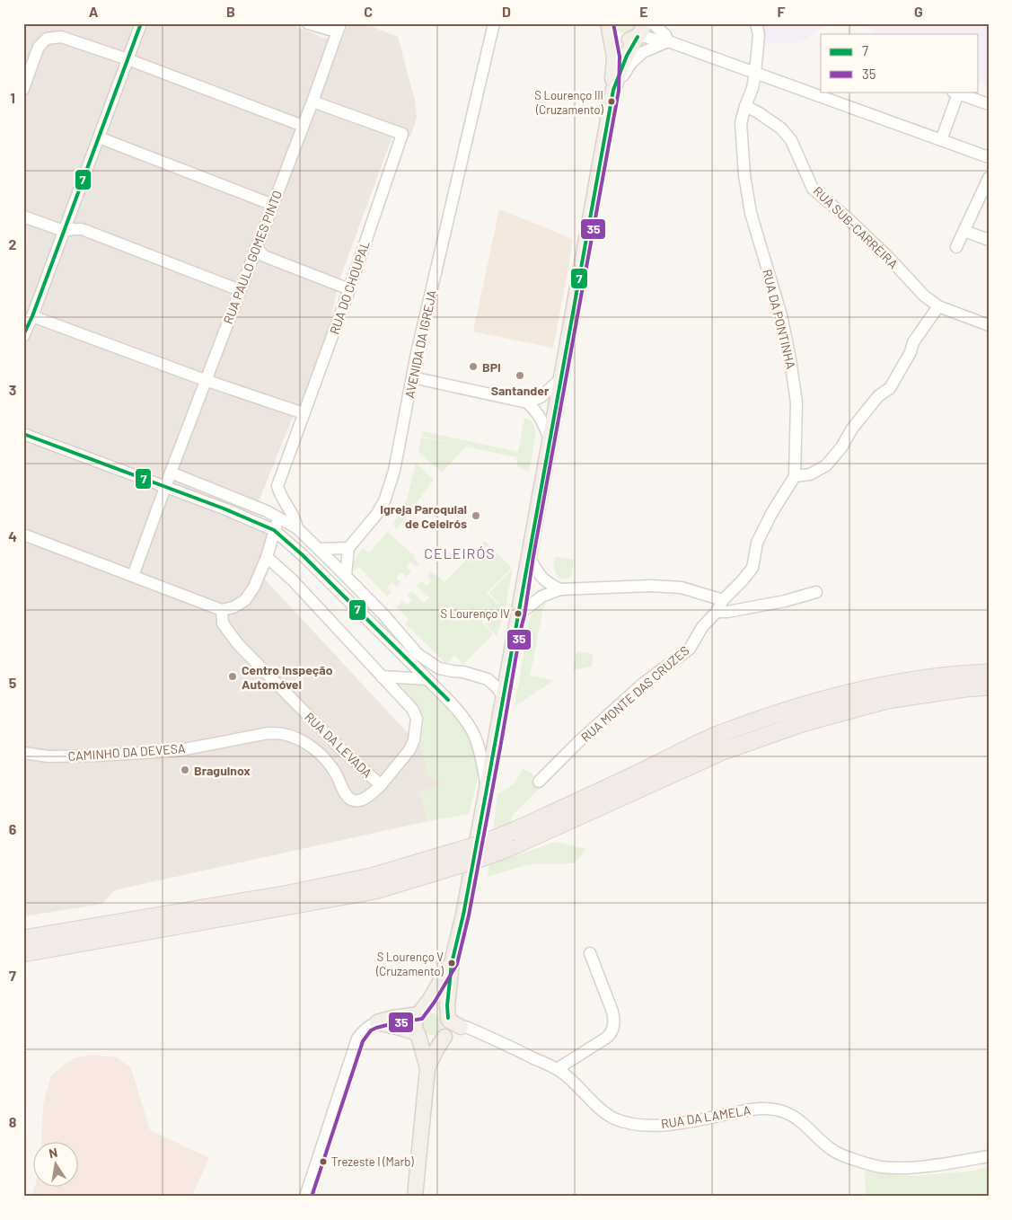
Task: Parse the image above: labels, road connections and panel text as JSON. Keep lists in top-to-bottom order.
{
  "streets": {
    "street": [
      "RUA SUB-CARREIRA",
      "RUA PAULO GOMES PINTO",
      "RUA DO CHOUPAL",
      "RUA DA PONTINHA",
      "AVENIDA DA IGREJA",
      "RUA MONTE DAS CRUZES",
      "RUA DA LEVADA",
      "CAMINHO DA DEVESA",
      "RUA DA LAMELA"
    ]
  },
  "crossings": [
    ["RUA SUB-CARREIRA", "RUA DA PONTINHA"],
    ["RUA PAULO GOMES PINTO", "RUA DO CHOUPAL"],
    ["RUA DA LEVADA", "CAMINHO DA DEVESA"]
  ],
  "districts": ["CELEIRÓS"],
  "places": [
    "S Lourenço III (Cruzamento)",
    "BPI",
    "Santander",
    "Igreja Paroquial de Celeirós",
    "S Lourenço IV",
    "Centro Inspeção Automóvel",
    "Braguinox",
    "S Lourenço V (Cruzamento)",
    "Trezeste I (Marb)"
  ],
  "lines": ["transit line 7", "transit line 35"],
  "legend": ["7", "35"],
  "north": "top",
  "grid": {
    "columns": [
      "A",
      "B",
      "C",
      "D",
      "E",
      "F",
      "G"
    ],
    "rows": [
      "1",
      "2",
      "3",
      "4",
      "5",
      "6",
      "7",
      "8"
    ]
  }
}
